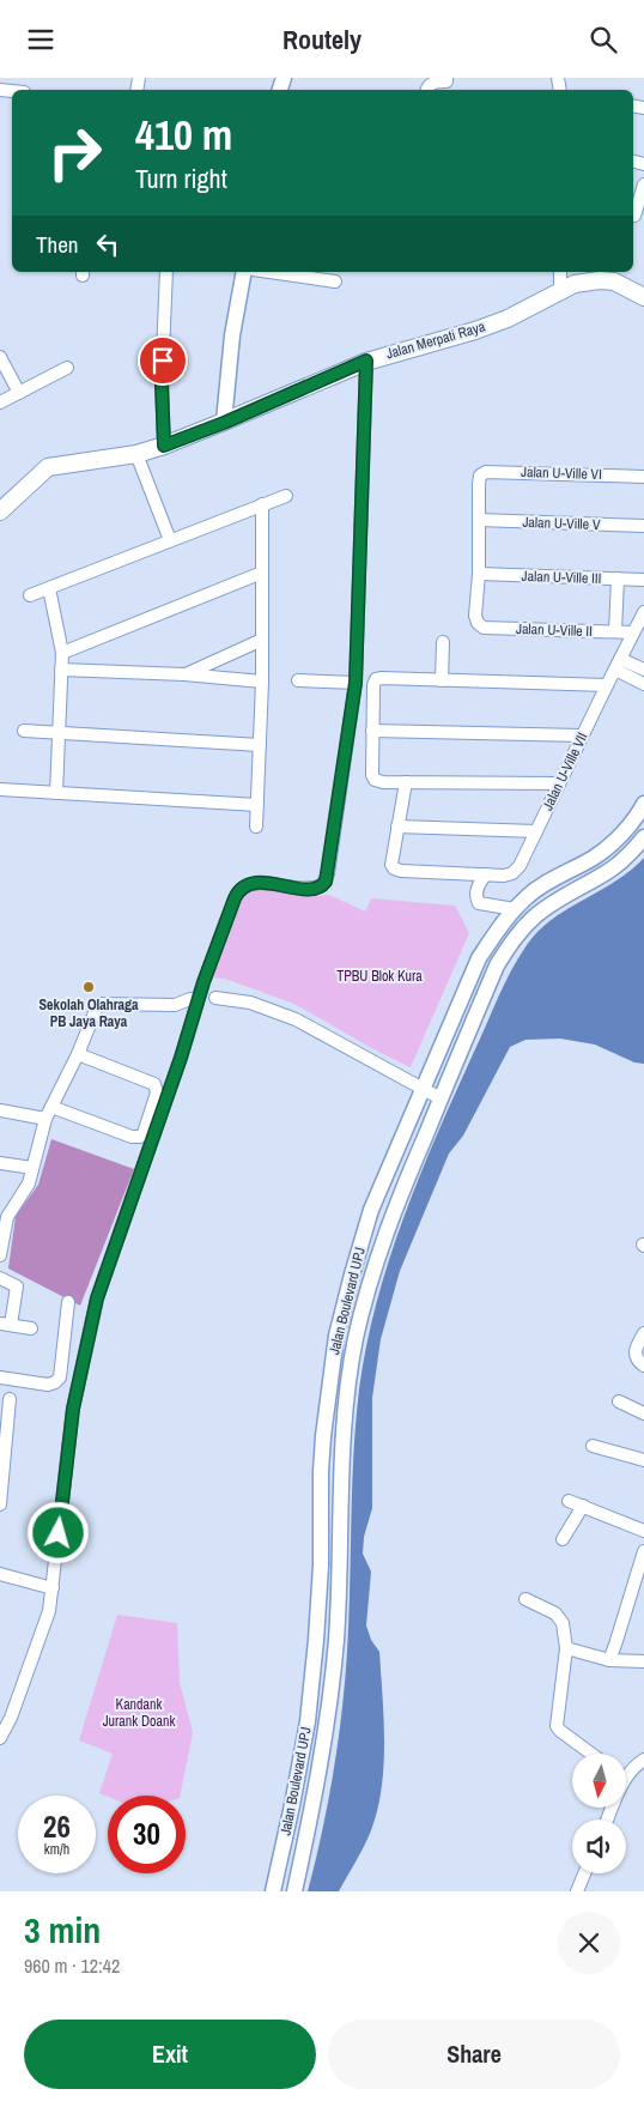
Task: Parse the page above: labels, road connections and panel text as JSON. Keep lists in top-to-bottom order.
{
  "streets": {
    "main road": ["Jalan Merpati Raya"],
    "street": [
      "Jalan U-Ville VI",
      "Jalan U-Ville V",
      "Jalan U-Ville III",
      "Jalan U-Ville II",
      "Jalan U-Ville VII",
      "Jalan Boulevard UPJ"
    ]
  },
  "crossings": [
    ["Jalan U-Ville VI", "Jalan U-Ville V"],
    ["Jalan U-Ville III", "Jalan U-Ville II"],
    ["Jalan U-Ville II", "Jalan U-Ville VII"]
  ],
  "parks": ["TPBU Blok Kura", "Kandank Jurank Doank"],
  "places": ["Sekolah Olahraga PB Jaya Raya"],
  "north": "bottom",
  "page": {
    "header": "Routely",
    "turn": ["410 m", "Turn right"],
    "then": "Then",
    "speed": "26 km/h",
    "limit": "30",
    "heading": ["3 min", "960 m · 12:42"],
    "buttons": ["Exit", "Share"]
  }
}
